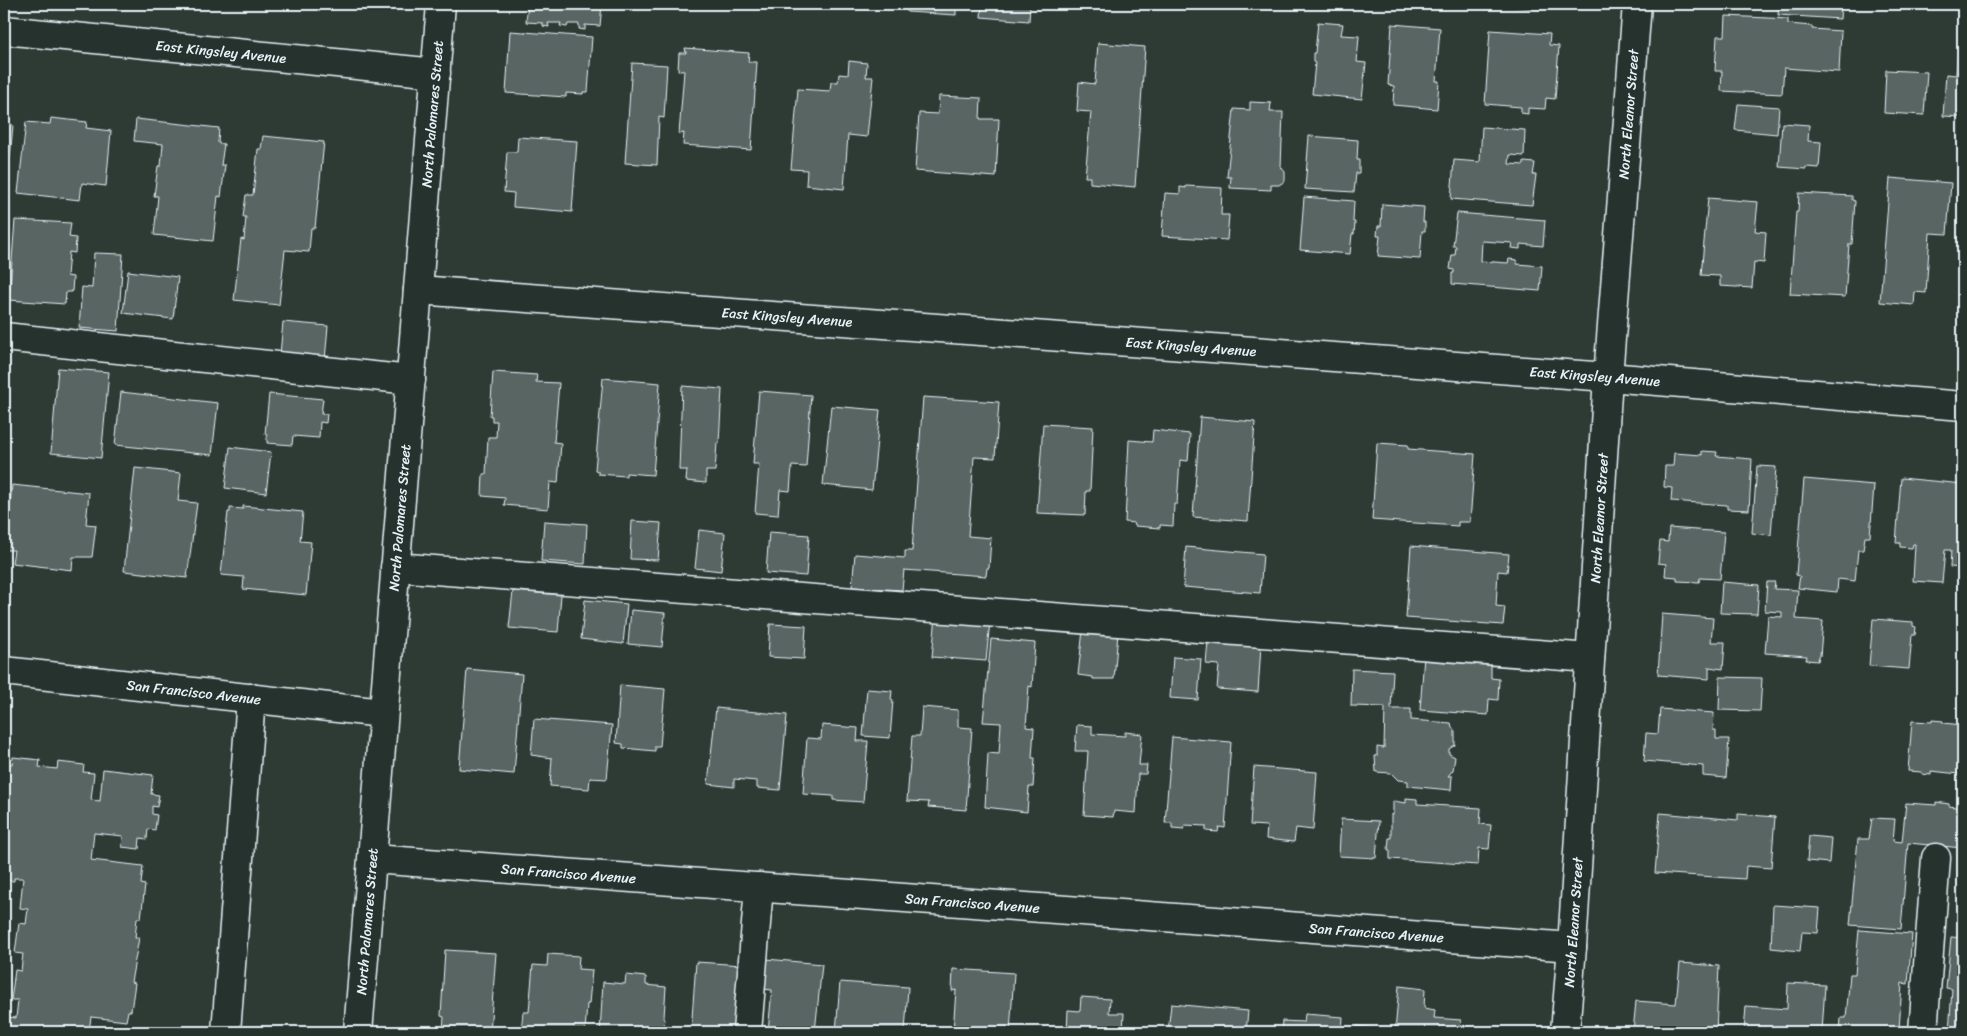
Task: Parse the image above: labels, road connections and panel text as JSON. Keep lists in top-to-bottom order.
{
  "streets": {
    "street": [
      "East Kingsley Avenue",
      "North Palomares Street",
      "North Eleanor Street",
      "San Francisco Avenue"
    ]
  },
  "crossings": [
    ["East Kingsley Avenue", "North Palomares Street"],
    ["East Kingsley Avenue", "North Eleanor Street"],
    ["North Palomares Street", "San Francisco Avenue"],
    ["North Eleanor Street", "San Francisco Avenue"]
  ]
}
